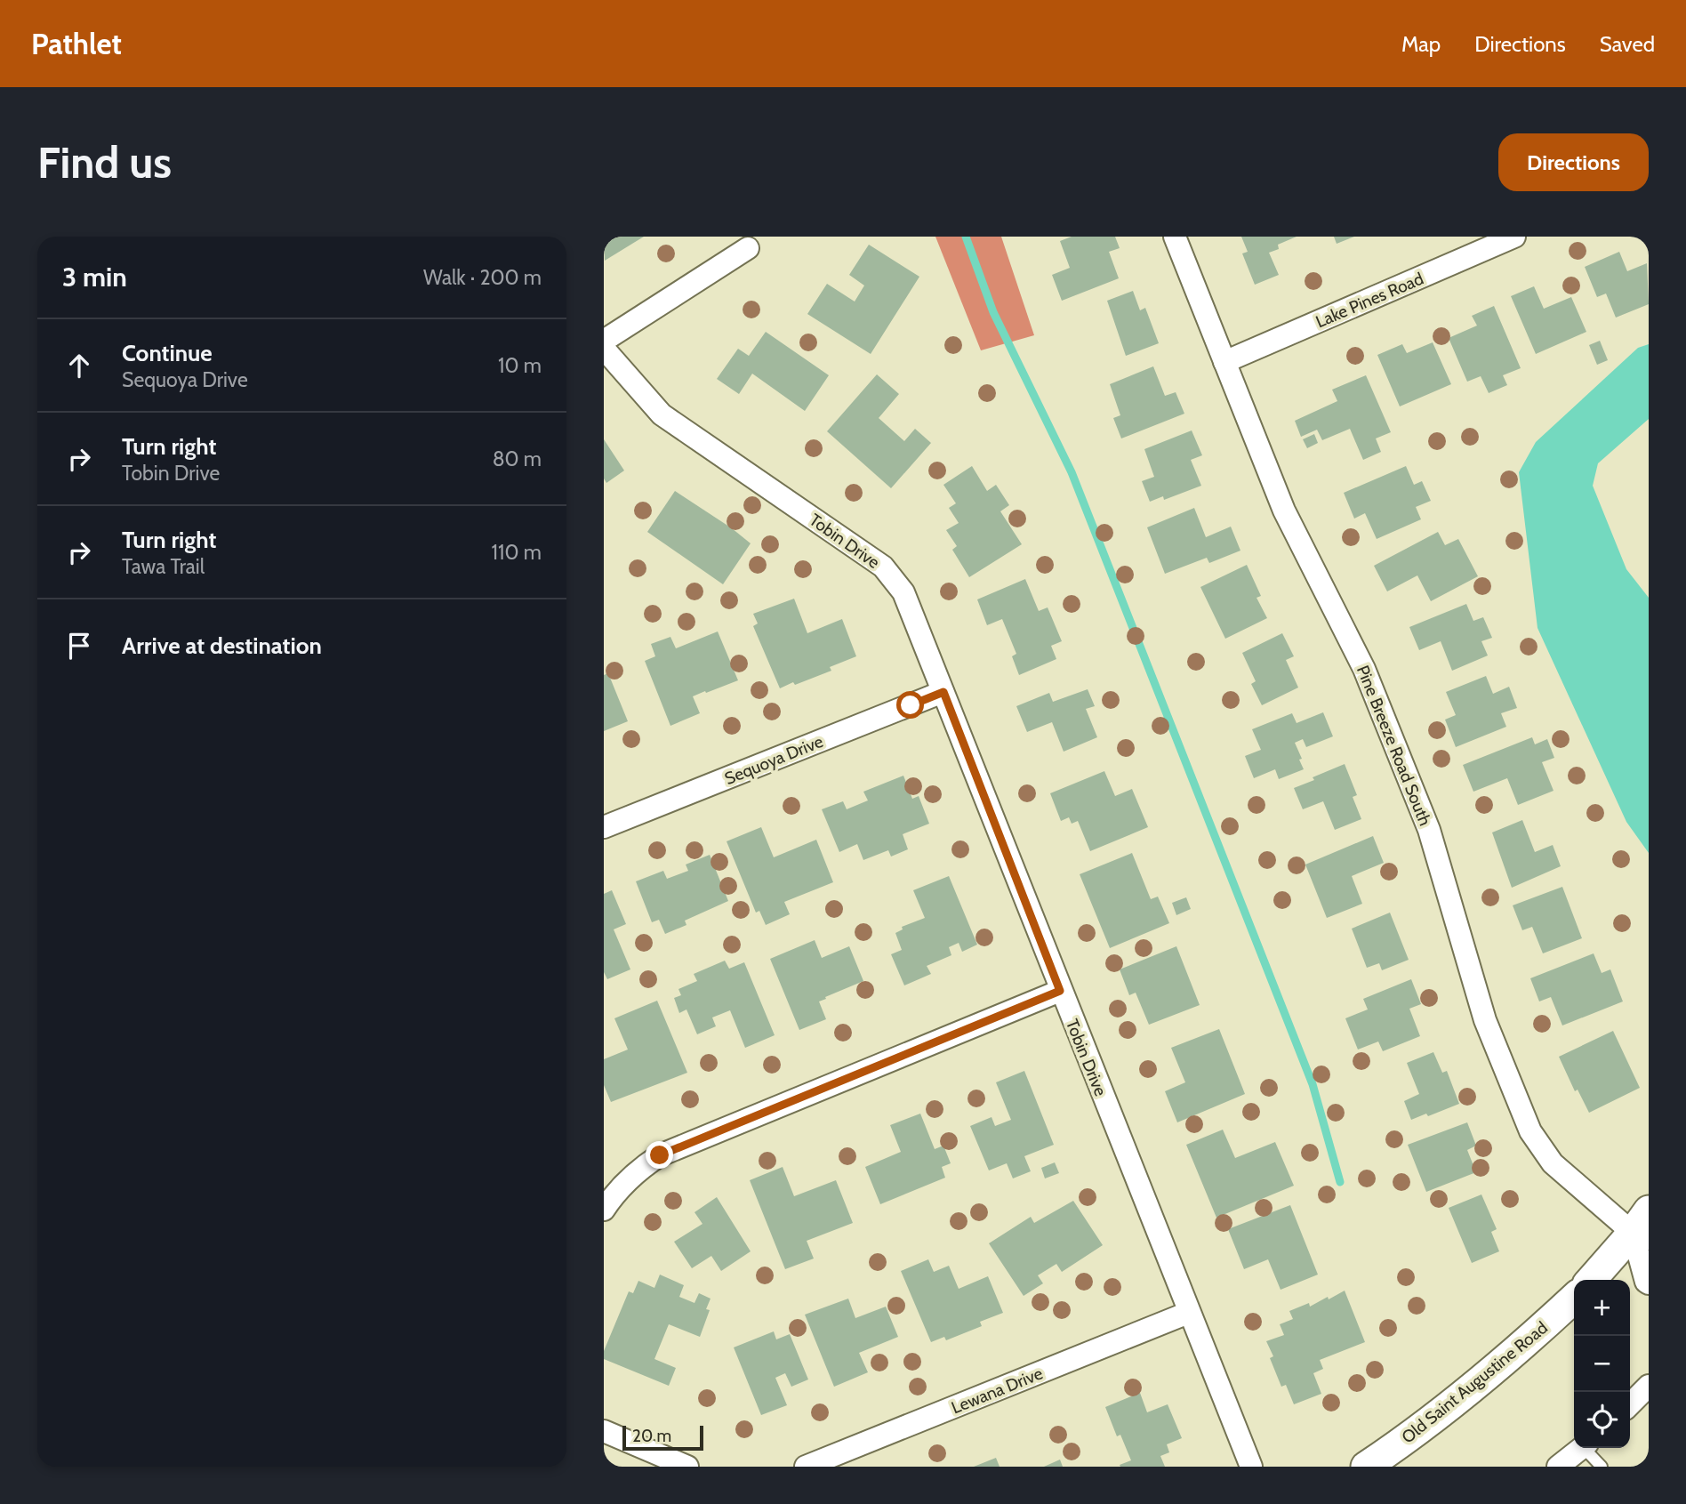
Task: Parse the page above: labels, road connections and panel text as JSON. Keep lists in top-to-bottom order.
{
  "streets": {
    "main road": ["Old Saint Augustine Road"],
    "street": [
      "Lake Pines Road",
      "Tobin Drive",
      "Pine Breeze Road South",
      "Sequoya Drive",
      "Lewana Drive"
    ]
  },
  "crossings": [
    ["Lake Pines Road", "Pine Breeze Road South"],
    ["Tobin Drive", "Sequoya Drive"],
    ["Tobin Drive", "Lewana Drive"]
  ],
  "scale_bar": "20 m",
  "page": {
    "header": "Pathlet",
    "nav": ["Map", "Directions", "Saved"],
    "buttons": "Directions",
    "title": "Find us",
    "heading": ["3 min", "Walk · 200 m"],
    "list": [
      ["Continue", "Sequoya Drive", "10 m"],
      ["Turn right", "Tobin Drive", "80 m"],
      ["Turn right", "Tawa Trail", "110 m"],
      "Arrive at destination"
    ],
    "map_buttons": ["+", "−"],
    "scale": "20 m"
  }
}
